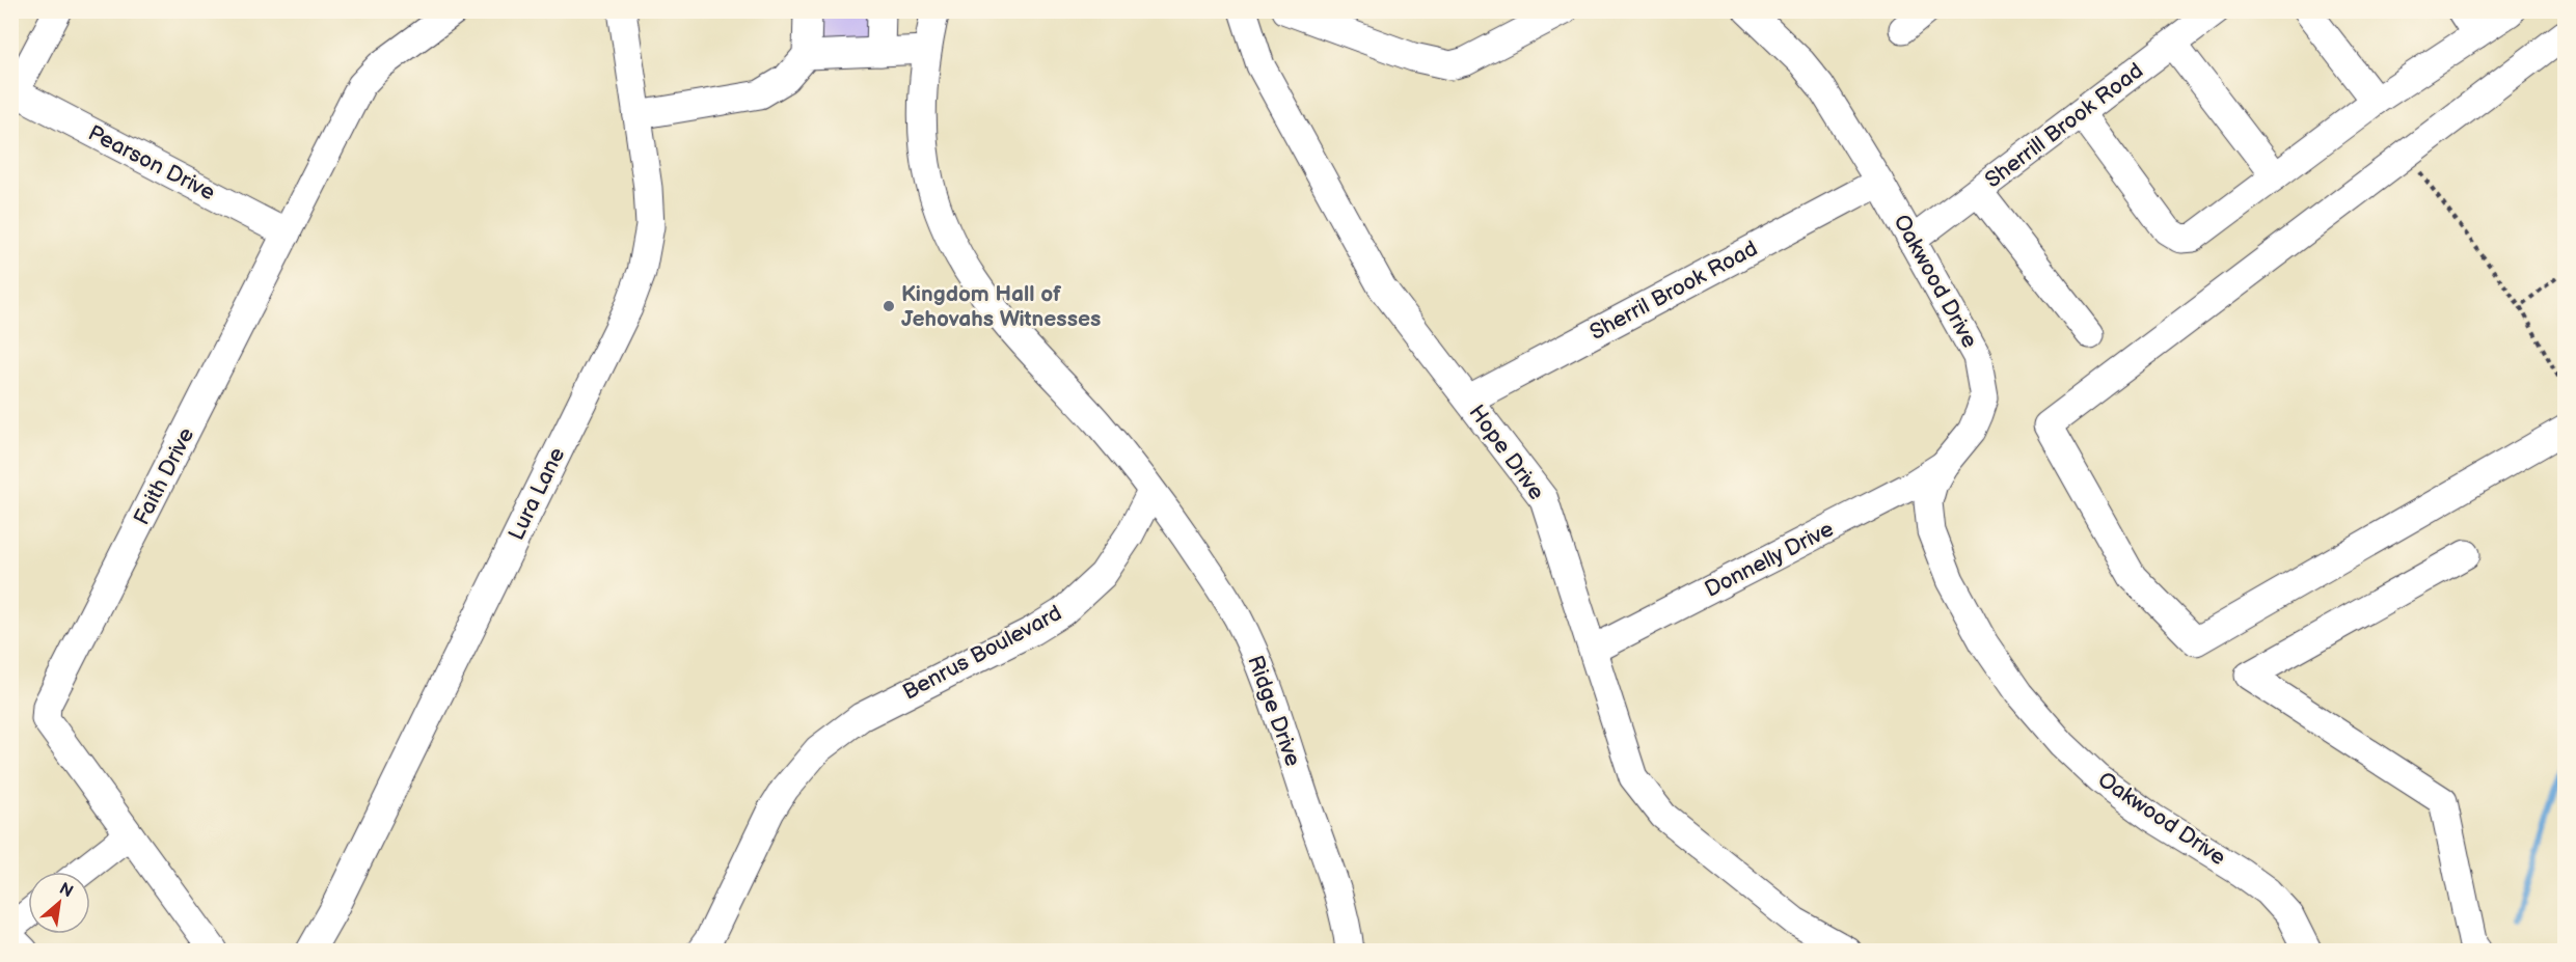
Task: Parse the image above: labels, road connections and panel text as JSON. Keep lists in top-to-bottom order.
{
  "streets": {
    "street": [
      "Sherrill Brook Road",
      "Pearson Drive",
      "Oakwood Drive",
      "Sherril Brook Road",
      "Hope Drive",
      "Faith Drive",
      "Lura Lane",
      "Donnelly Drive",
      "Benrus Boulevard",
      "Ridge Drive"
    ]
  },
  "crossings": [
    ["Sherrill Brook Road", "Oakwood Drive"],
    ["Pearson Drive", "Faith Drive"],
    ["Oakwood Drive", "Sherril Brook Road"],
    ["Oakwood Drive", "Donnelly Drive"],
    ["Sherril Brook Road", "Hope Drive"],
    ["Hope Drive", "Donnelly Drive"],
    ["Benrus Boulevard", "Ridge Drive"]
  ],
  "places": ["Kingdom Hall of Jehovahs Witnesses"],
  "north": "top right"
}
